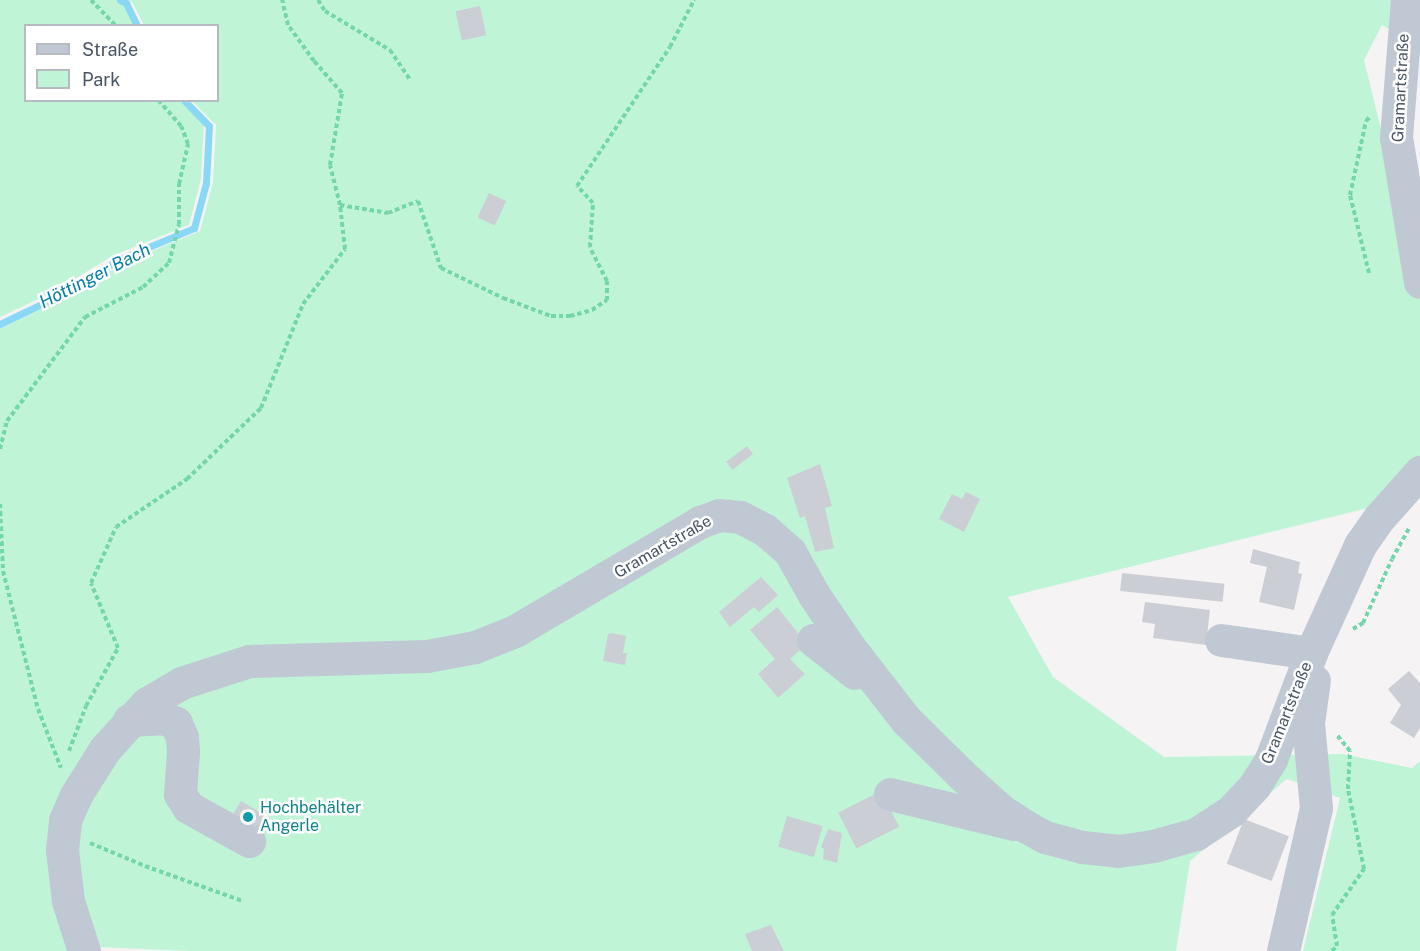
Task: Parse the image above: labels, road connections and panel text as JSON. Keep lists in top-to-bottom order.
{
  "streets": {
    "street": ["Gramartstraße"]
  },
  "water": ["Höttinger Bach"],
  "places": ["Hochbehälter Angerle"],
  "legend": ["Straße", "Park"]
}
